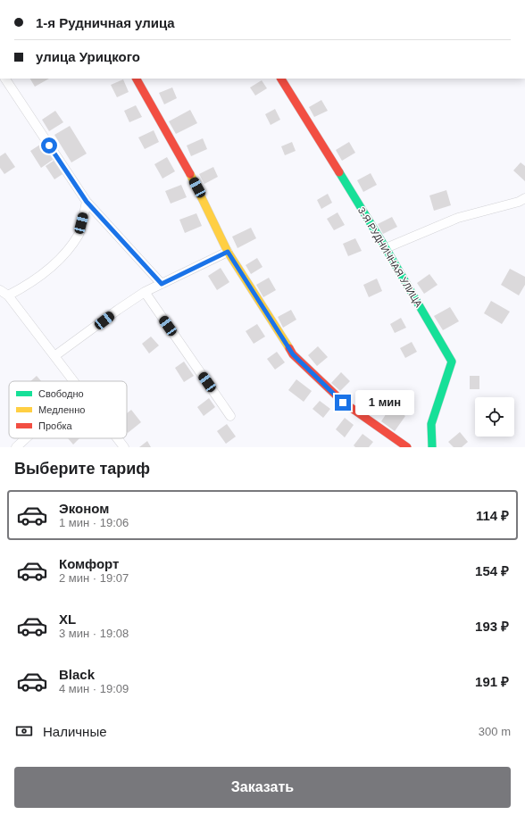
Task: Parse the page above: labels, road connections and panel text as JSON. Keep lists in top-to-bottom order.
{
  "streets": {
    "street": ["3-Я РУДНИЧНАЯ УЛИЦА"]
  },
  "legend": ["Свободно", "Медленно", "Пробка"],
  "page": {
    "banner": ["1-я Рудничная улица", "улица Урицкого"],
    "bubble": "1 мин",
    "heading": "Выберите тариф",
    "list": [
      {
        "name": "Эконом",
        "note": "1 мин · 19:06",
        "value": "114 ₽"
      },
      {
        "name": "Комфорт",
        "note": "2 мин · 19:07",
        "value": "154 ₽"
      },
      {
        "name": "XL",
        "note": "3 мин · 19:08",
        "value": "193 ₽"
      },
      {
        "name": "Black",
        "note": "4 мин · 19:09",
        "value": "191 ₽"
      }
    ],
    "pay": ["Наличные", "300 m"],
    "buttons": "Заказать"
  }
}
